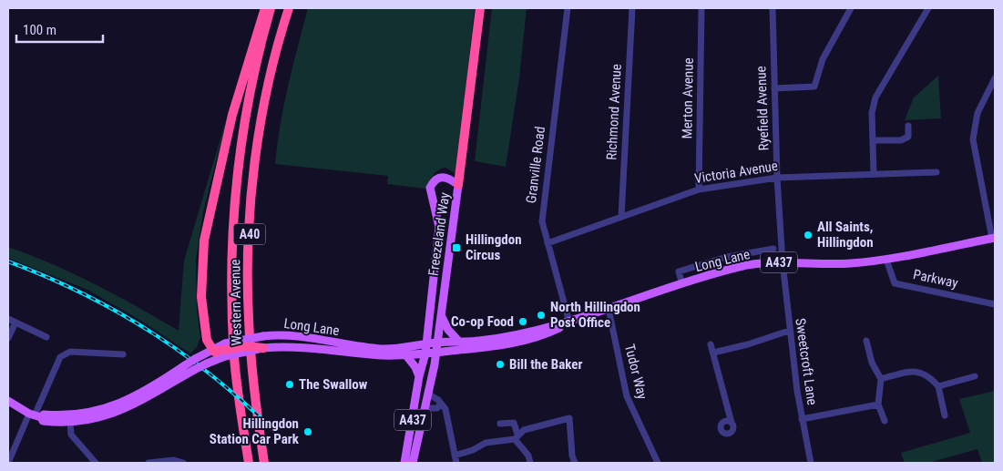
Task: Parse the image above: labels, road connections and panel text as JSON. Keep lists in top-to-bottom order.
{
  "streets": {
    "highway": ["A40", "Western Avenue"],
    "main road": ["Freezeland Way", "Long Lane", "A437"],
    "street": [
      "Merton Avenue",
      "Ryefield Avenue",
      "Richmond Avenue",
      "Granville Road",
      "Victoria Avenue",
      "Parkway",
      "Sweetcroft Lane",
      "Tudor Way"
    ]
  },
  "crossings": [
    ["Merton Avenue", "Victoria Avenue"],
    ["Ryefield Avenue", "Victoria Avenue"],
    ["Ryefield Avenue", "Long Lane"],
    ["Ryefield Avenue", "Sweetcroft Lane"],
    ["Richmond Avenue", "Victoria Avenue"],
    ["Granville Road", "Victoria Avenue"],
    ["Granville Road", "Long Lane"],
    ["Freezeland Way", "Long Lane"],
    ["Freezeland Way", "A437"],
    ["Long Lane", "A437"],
    ["Long Lane", "Parkway"],
    ["Long Lane", "Sweetcroft Lane"],
    ["Long Lane", "Tudor Way"]
  ],
  "places": {
    "other": [
      "All Saints, Hillingdon",
      "North Hillingdon Post Office",
      "Co-op Food",
      "Bill the Baker",
      "The Swallow",
      "Hillingdon Station Car Park"
    ],
    "transit": ["Hillingdon Circus"]
  },
  "scale_bar": "100 m"
}
